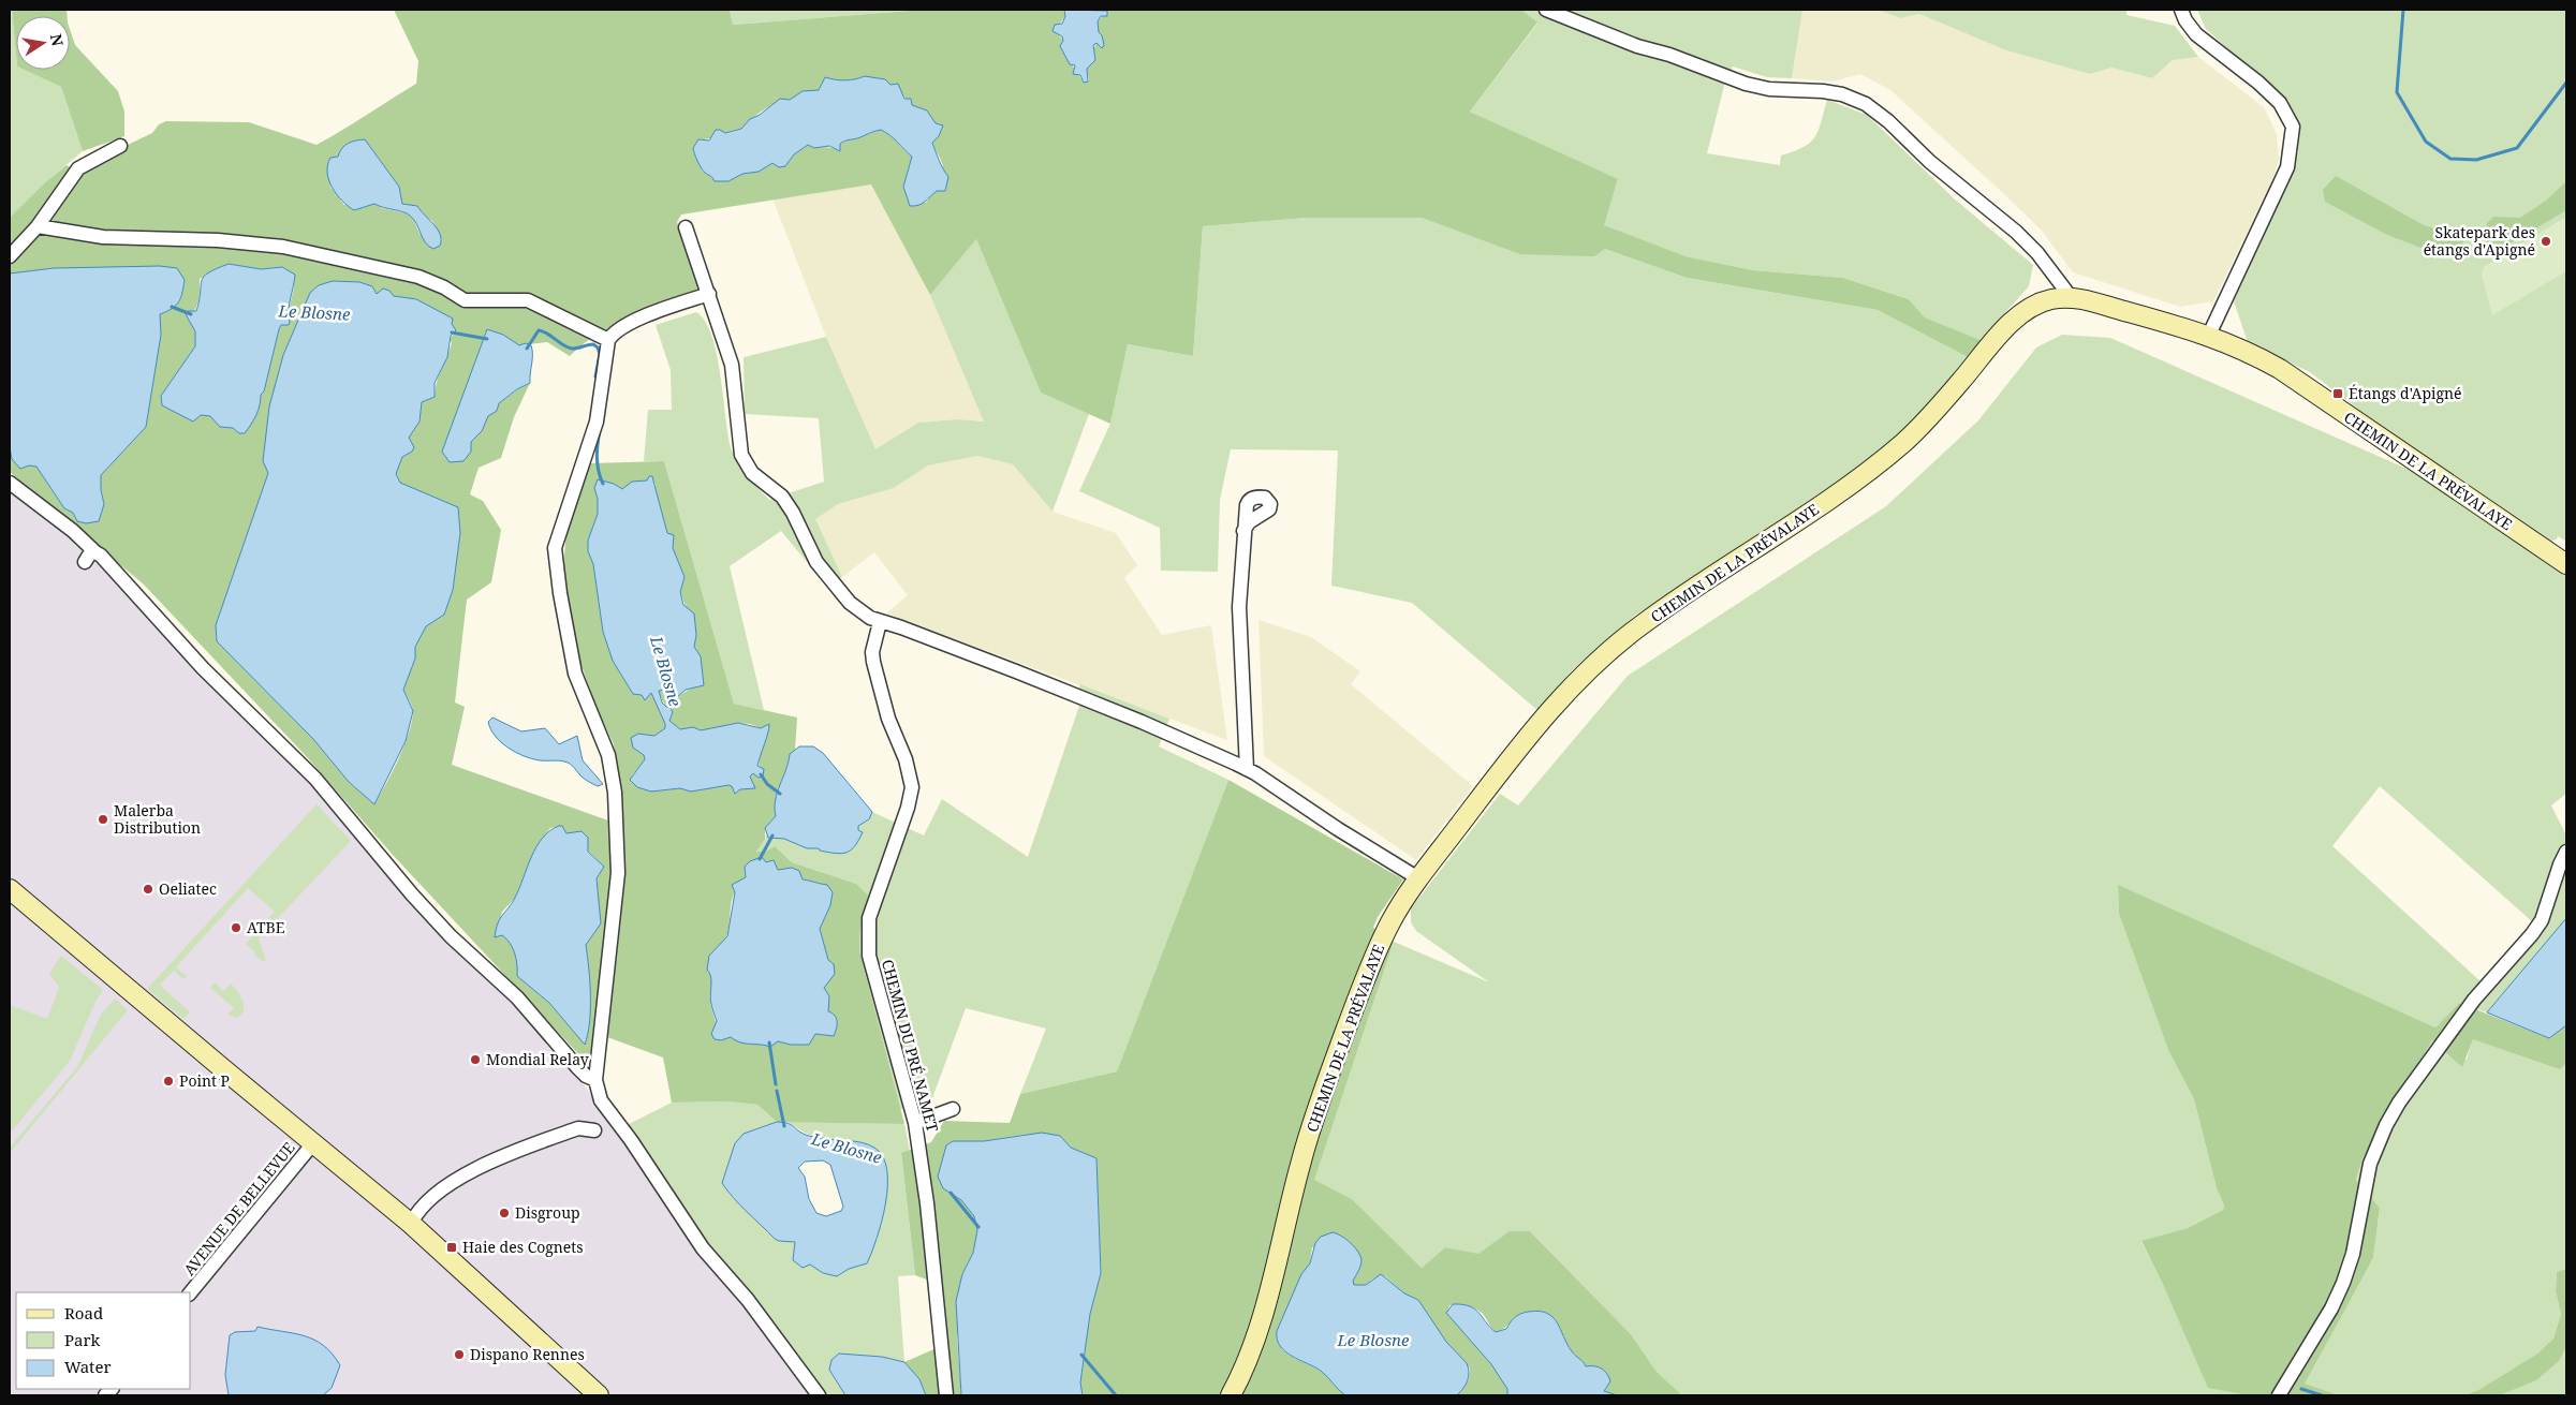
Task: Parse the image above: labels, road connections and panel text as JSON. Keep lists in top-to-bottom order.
{
  "streets": {
    "street": ["CHEMIN DE LA PRÉVALAYE", "CHEMIN DU PRÉ NAMET", "AVENUE DE BELLEVUE"]
  },
  "water": ["Le Blosne"],
  "places": {
    "other": [
      "Skatepark des étangs d'Apigné",
      "Malerba Distribution",
      "Oeliatec",
      "ATBE",
      "Mondial Relay",
      "Point P",
      "Disgroup",
      "Dispano Rennes"
    ],
    "transit": ["Étangs d'Apigné", "Haie des Cognets"]
  },
  "legend": ["Road", "Park", "Water"],
  "north": "right"
}
